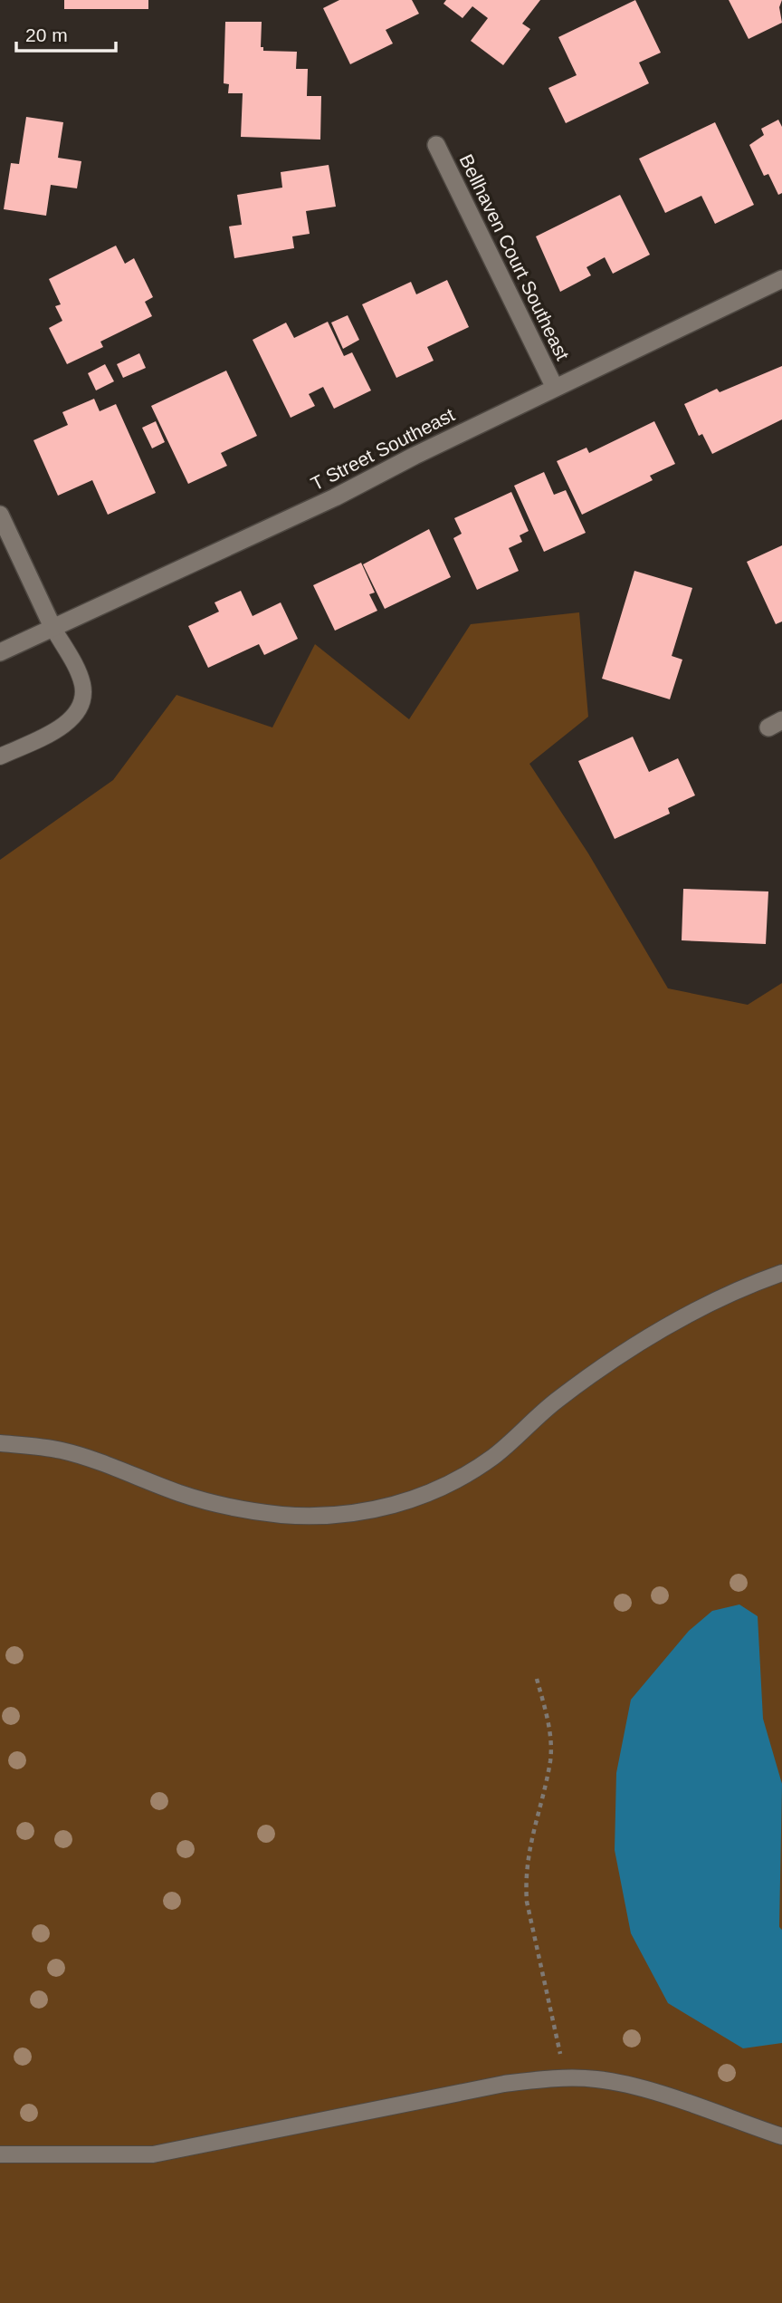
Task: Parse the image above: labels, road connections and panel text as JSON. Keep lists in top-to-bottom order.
{
  "streets": {
    "street": ["Bellhaven Court Southeast", "T Street Southeast"]
  },
  "crossings": [
    ["Bellhaven Court Southeast", "T Street Southeast"]
  ],
  "scale_bar": "20 m"
}
